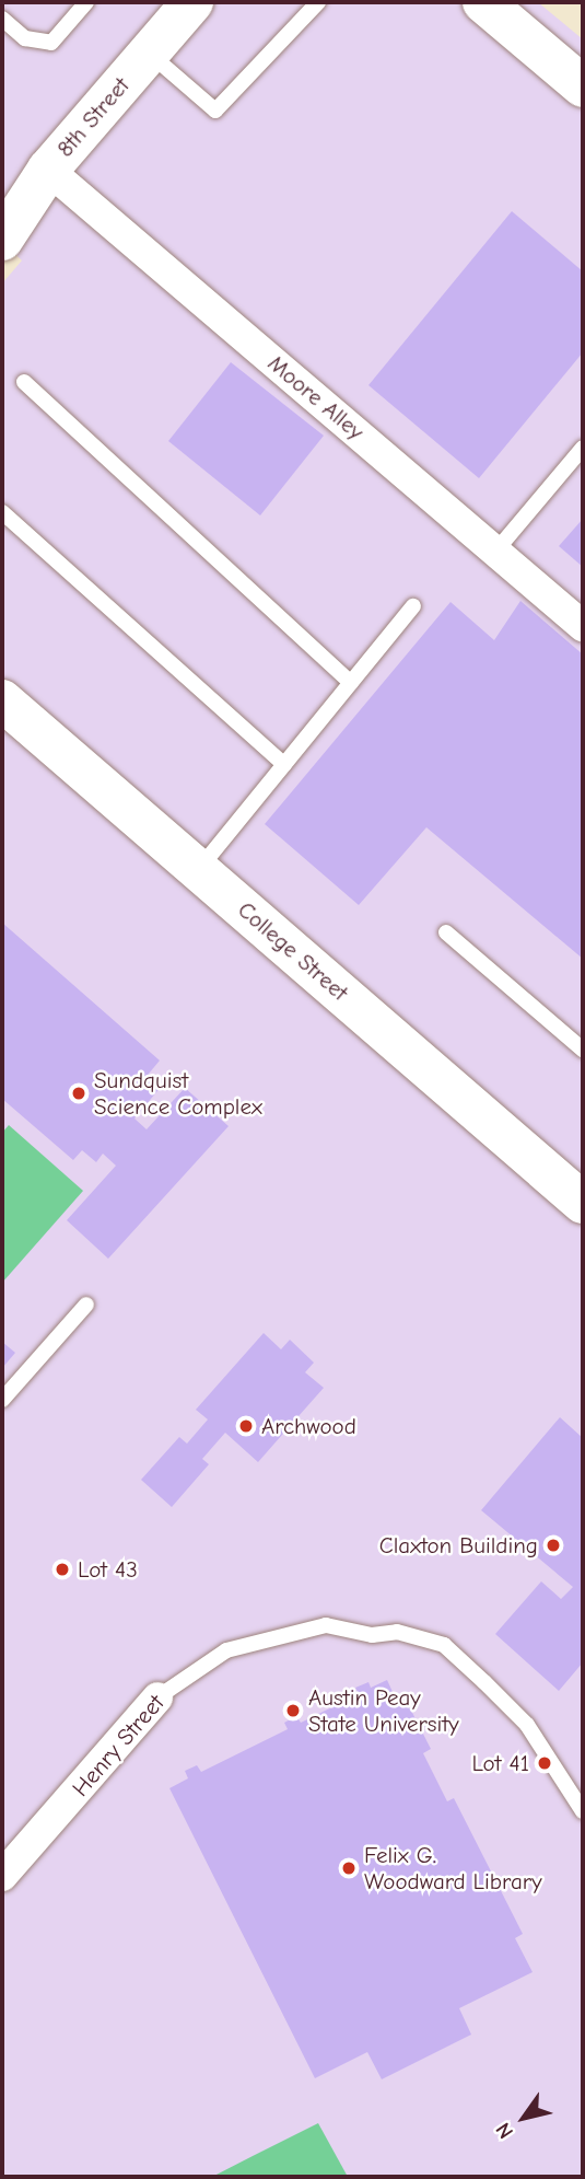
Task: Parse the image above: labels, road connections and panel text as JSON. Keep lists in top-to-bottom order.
{
  "streets": {
    "main road": ["8th Street", "College Street"],
    "street": ["Moore Alley", "Henry Street"]
  },
  "crossings": [
    ["8th Street", "Moore Alley"]
  ],
  "places": [
    "Sundquist Science Complex",
    "Archwood",
    "Claxton Building",
    "Lot 43",
    "Austin Peay State University",
    "Lot 41",
    "Felix G. Woodward Library"
  ],
  "north": "bottom left"
}
